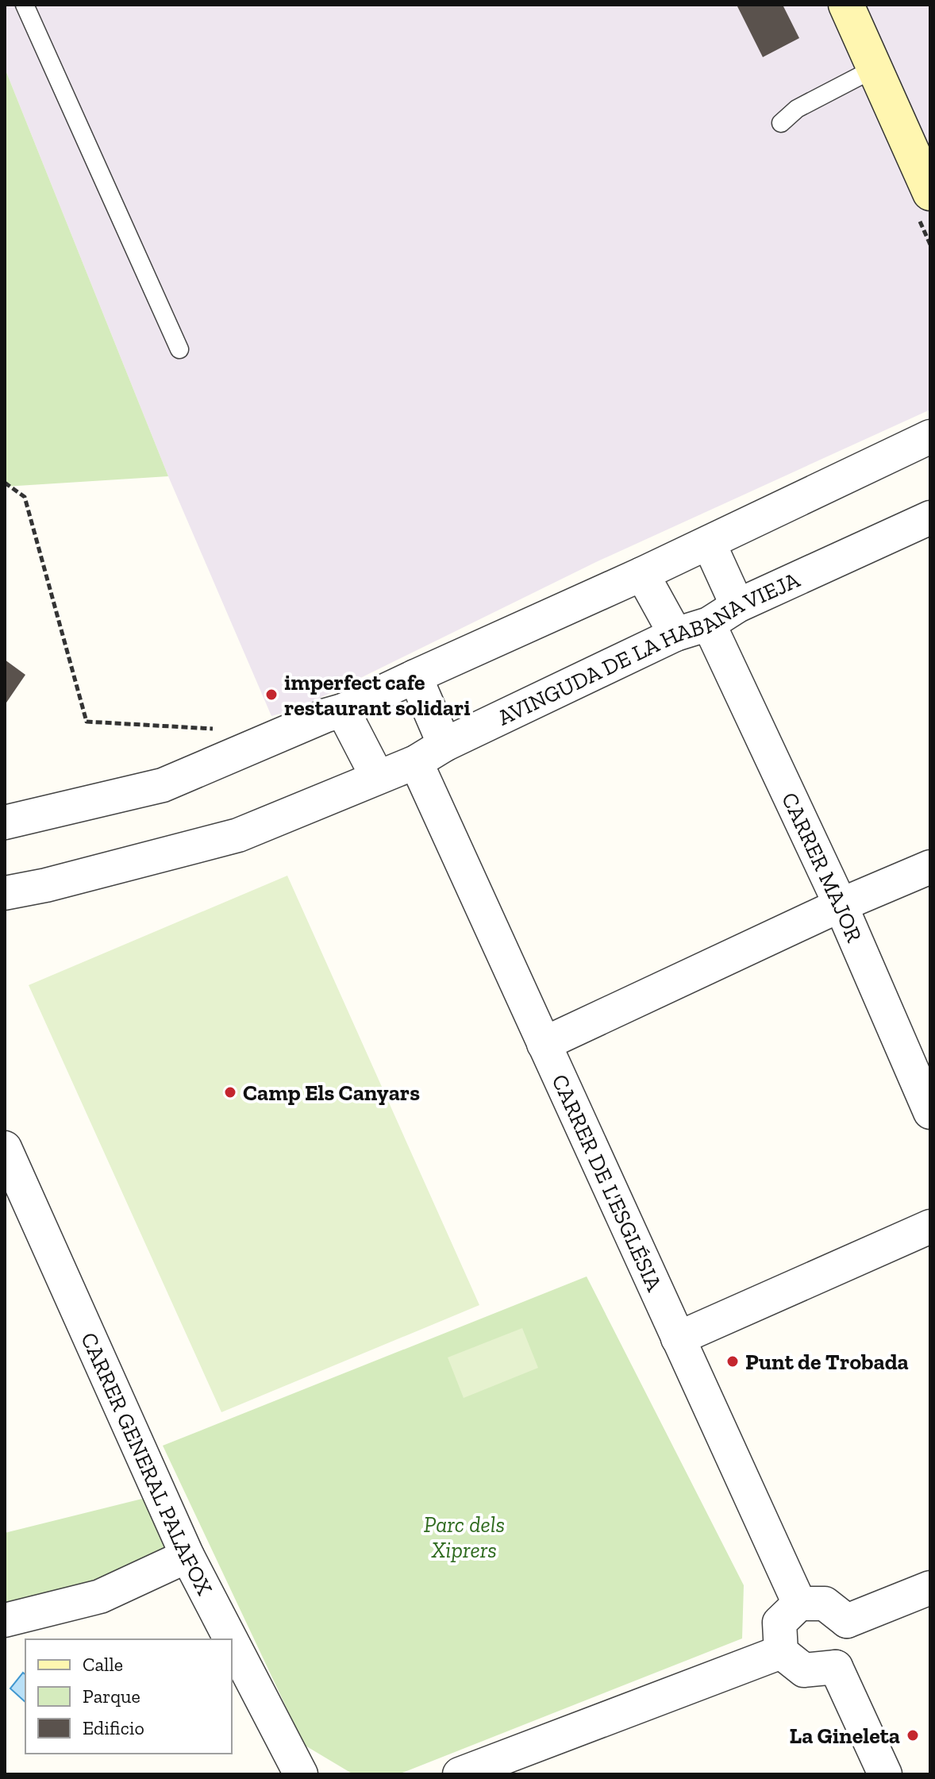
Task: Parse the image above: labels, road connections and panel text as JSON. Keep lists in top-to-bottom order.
{
  "streets": {
    "street": [
      "AVINGUDA DE LA HABANA VIEJA",
      "CARRER MAJOR",
      "CARRER DE L'ESGLÉSIA",
      "CARRER GENERAL PALAFOX"
    ]
  },
  "crossings": [
    ["AVINGUDA DE LA HABANA VIEJA", "CARRER MAJOR"],
    ["AVINGUDA DE LA HABANA VIEJA", "CARRER DE L'ESGLÉSIA"]
  ],
  "parks": ["Parc dels Xiprers"],
  "places": [
    "imperfect cafe restaurant solidari",
    "Camp Els Canyars",
    "Punt de Trobada",
    "La Gineleta"
  ],
  "legend": ["Calle", "Parque", "Edificio"]
}
